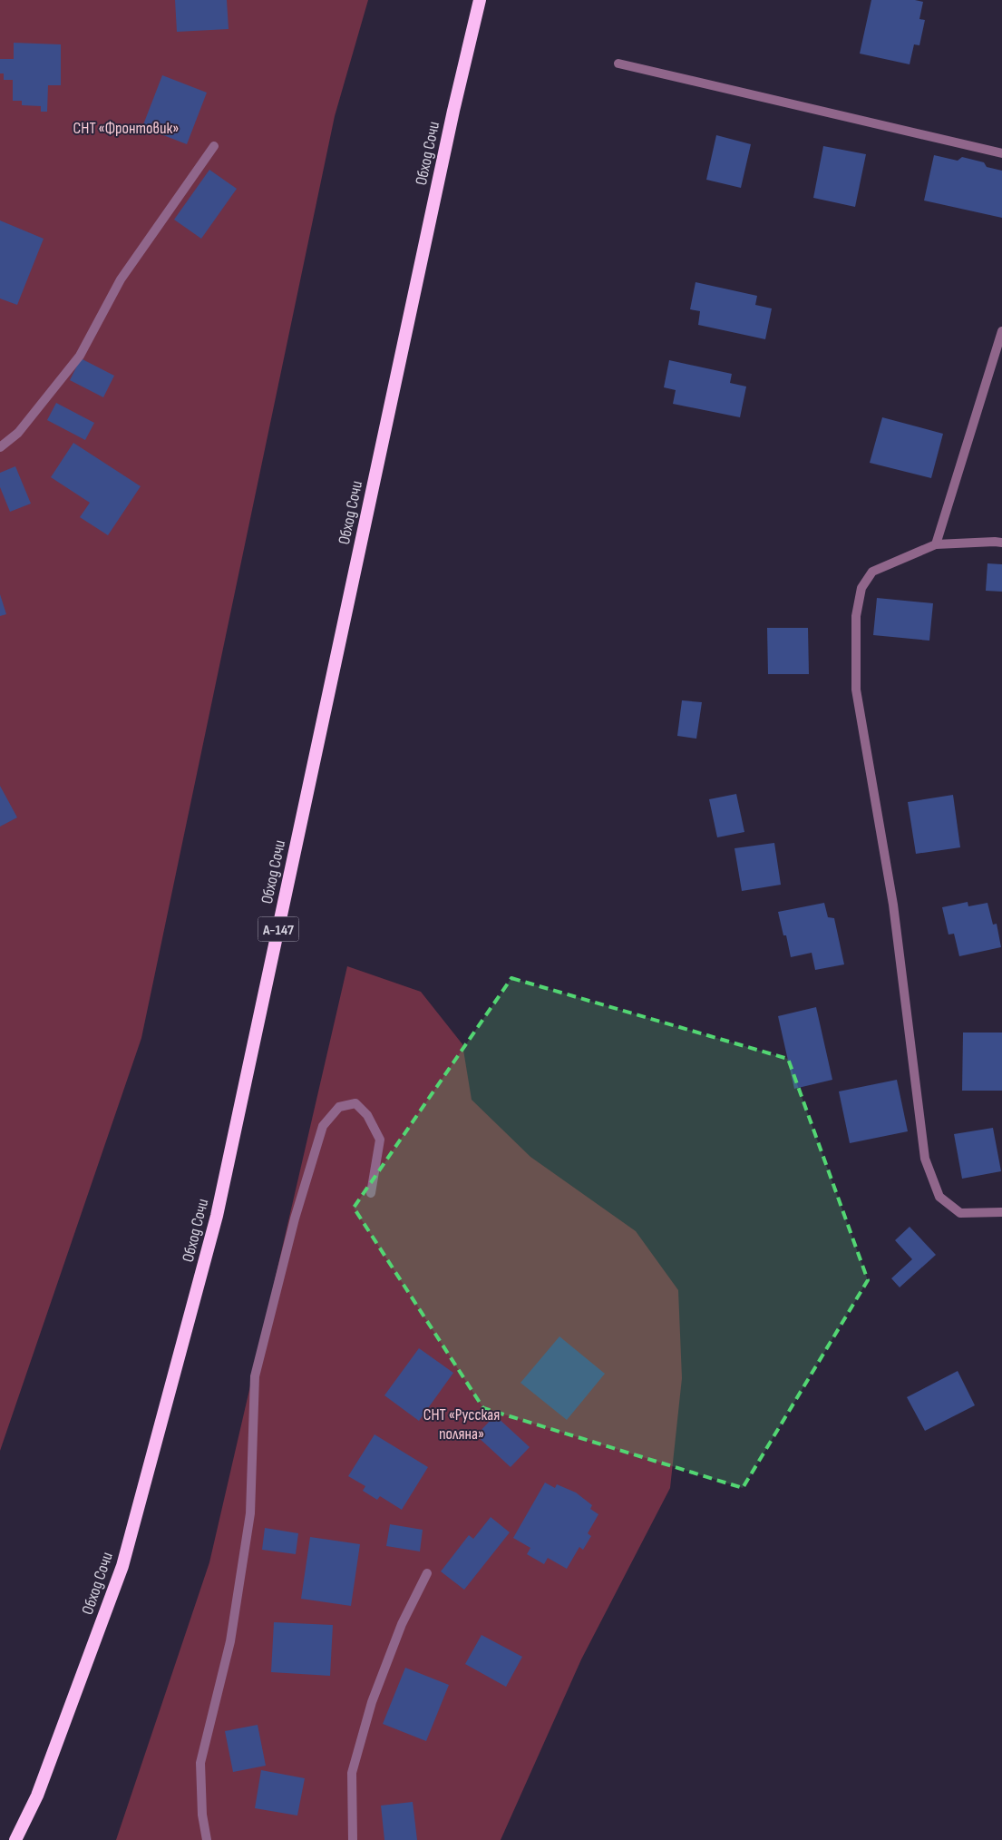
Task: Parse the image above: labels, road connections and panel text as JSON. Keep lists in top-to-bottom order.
{
  "streets": {
    "highway": ["Обход Сочи", "А-147"]
  },
  "parks": ["СНТ «Фронтовик»", "СНТ «Русская поляна»"]
}
